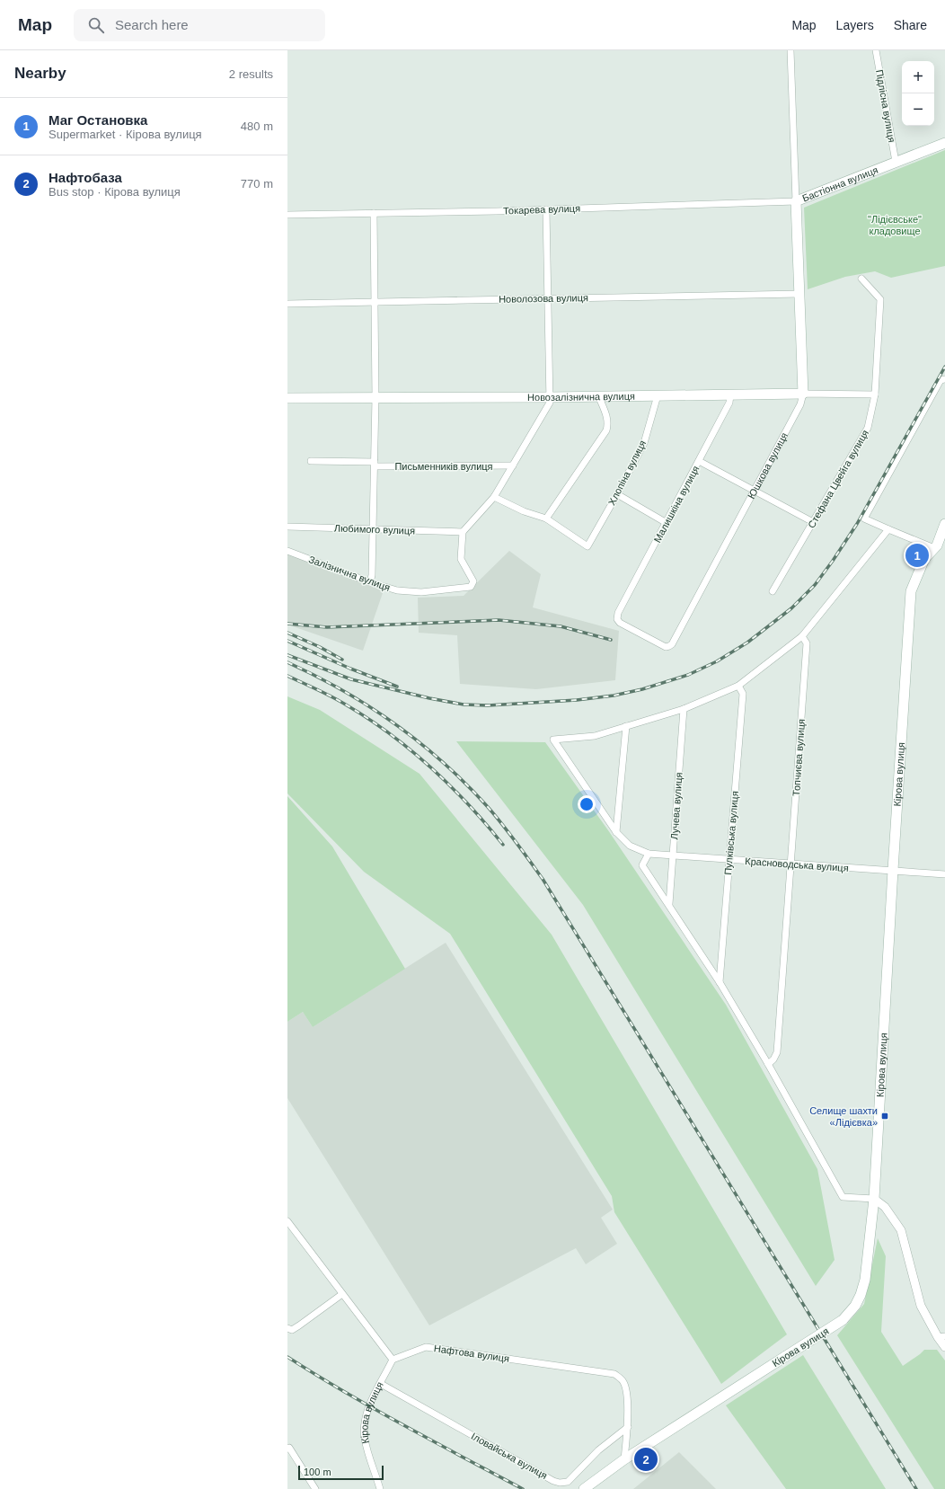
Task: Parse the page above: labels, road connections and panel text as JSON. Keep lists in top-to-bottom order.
{
  "streets": {
    "main road": [
      "Бастіонна вулиця",
      "Новозалізнична вулиця",
      "Юшкова вулиця",
      "Кірова вулиця"
    ],
    "street": [
      "Підлісна вулиця",
      "Токарева вулиця",
      "Новолозова вулиця",
      "Письменників вулиця",
      "Хлопіна вулиця",
      "Стефана Цвейга вулиця",
      "Малишкіна вулиця",
      "Любимого вулиця",
      "Залізнична вулиця",
      "Топчиєва вулиця",
      "Лучева вулиця",
      "Пулківська вулиця",
      "Красноводська вулиця",
      "Нафтова вулиця",
      "Іловайська вулиця"
    ]
  },
  "crossings": [
    ["Підлісна вулиця", "Бастіонна вулиця"],
    ["Бастіонна вулиця", "Токарева вулиця"],
    ["Бастіонна вулиця", "Юшкова вулиця"],
    ["Токарева вулиця", "Юшкова вулиця"],
    ["Новолозова вулиця", "Юшкова вулиця"],
    ["Новозалізнична вулиця", "Юшкова вулиця"],
    ["Новозалізнична вулиця", "Хлопіна вулиця"],
    ["Новозалізнична вулиця", "Стефана Цвейга вулиця"],
    ["Новозалізнична вулиця", "Малишкіна вулиця"],
    ["Юшкова вулиця", "Малишкіна вулиця"],
    ["Любимого вулиця", "Залізнична вулиця"],
    ["Топчиєва вулиця", "Красноводська вулиця"],
    ["Кірова вулиця", "Красноводська вулиця"],
    ["Кірова вулиця", "Нафтова вулиця"],
    ["Кірова вулиця", "Іловайська вулиця"],
    ["Лучева вулиця", "Красноводська вулиця"],
    ["Пулківська вулиця", "Красноводська вулиця"],
    ["Нафтова вулиця", "Іловайська вулиця"]
  ],
  "parks": ["\"Лідієвське\" кладовище"],
  "places": {
    "transit": ["Селище шахти «Лідієвка»"]
  },
  "scale_bar": "100 m",
  "page": {
    "header": "Map",
    "search": "Search here",
    "nav": ["Map", "Layers", "Share"],
    "heading": ["Nearby", "2 results"],
    "map_buttons": ["+", "−"],
    "list": [
      {
        "mark": "1",
        "name": "Маг Остановка",
        "note": "Supermarket · Кірова вулиця",
        "value": "480 m"
      },
      {
        "mark": "2",
        "name": "Нафтобаза",
        "note": "Bus stop · Кірова вулиця",
        "value": "770 m"
      }
    ],
    "pins": ["1", "2"],
    "scale": "100 m"
  }
}
